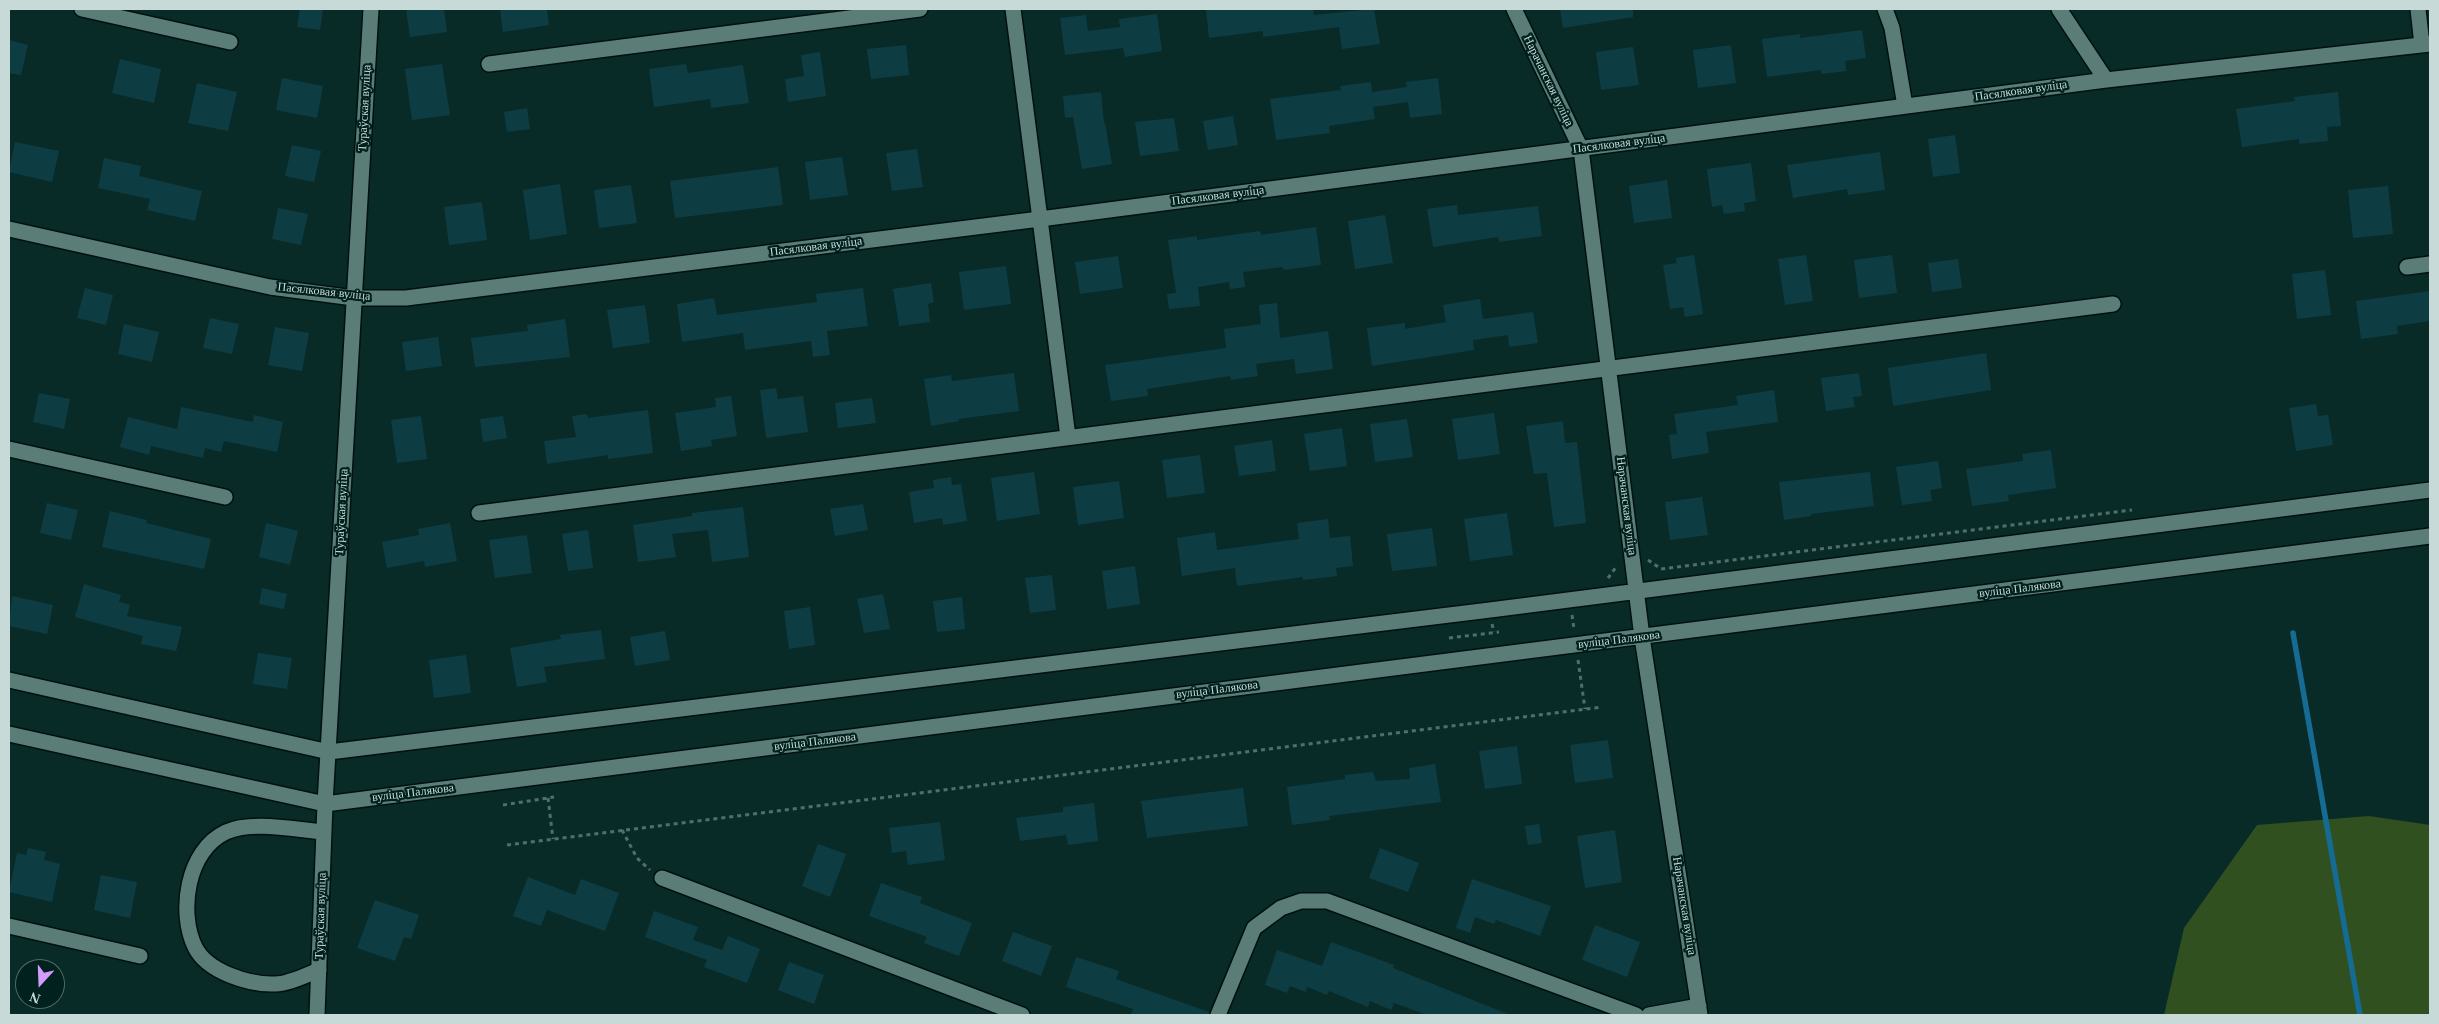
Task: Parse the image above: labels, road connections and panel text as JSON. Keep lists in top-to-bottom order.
{
  "streets": {
    "street": [
      "Нарачанская вуліца",
      "Пасялковая вуліца",
      "Тураўская вуліца",
      "вуліца Палякова"
    ]
  },
  "crossings": [
    ["Нарачанская вуліца", "Пасялковая вуліца"],
    ["Нарачанская вуліца", "вуліца Палякова"],
    ["Пасялковая вуліца", "Тураўская вуліца"],
    ["Тураўская вуліца", "вуліца Палякова"]
  ],
  "north": "bottom"
}
